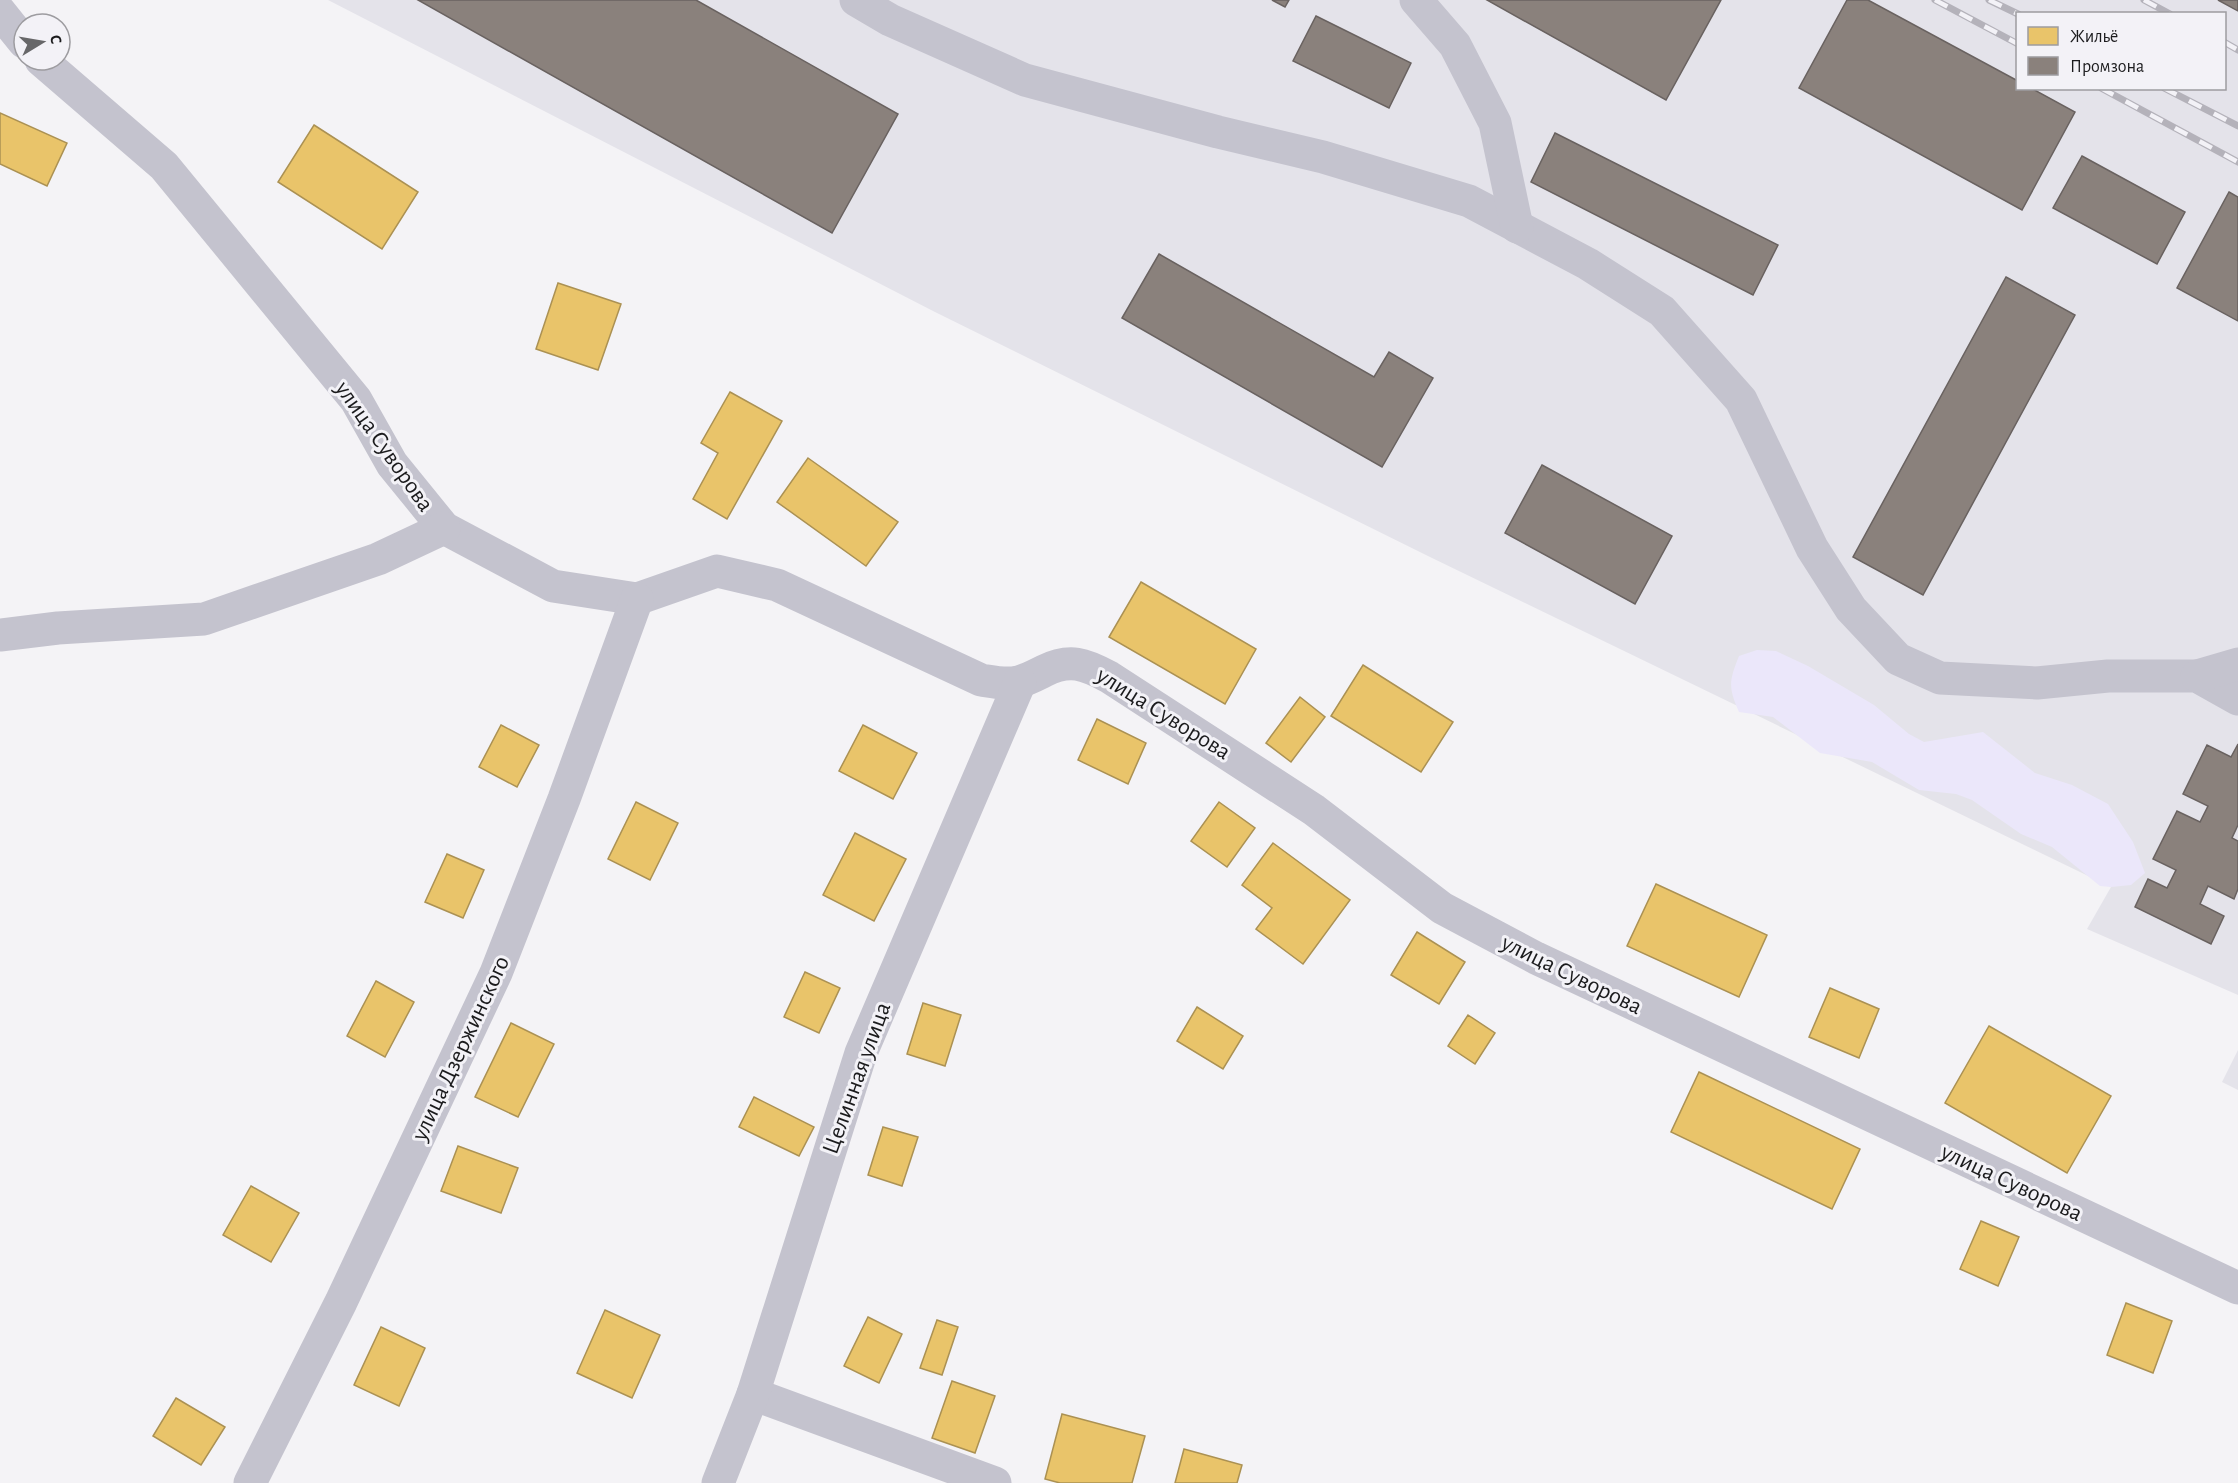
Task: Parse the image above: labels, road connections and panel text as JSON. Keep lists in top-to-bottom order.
{
  "streets": {
    "street": ["улица Суворова", "улица Дзержинского", "Целинная улица"]
  },
  "crossings": [
    ["улица Суворова", "улица Дзержинского"],
    ["улица Суворова", "Целинная улица"]
  ],
  "legend": ["Жильё", "Промзона"],
  "north": "right"
}
